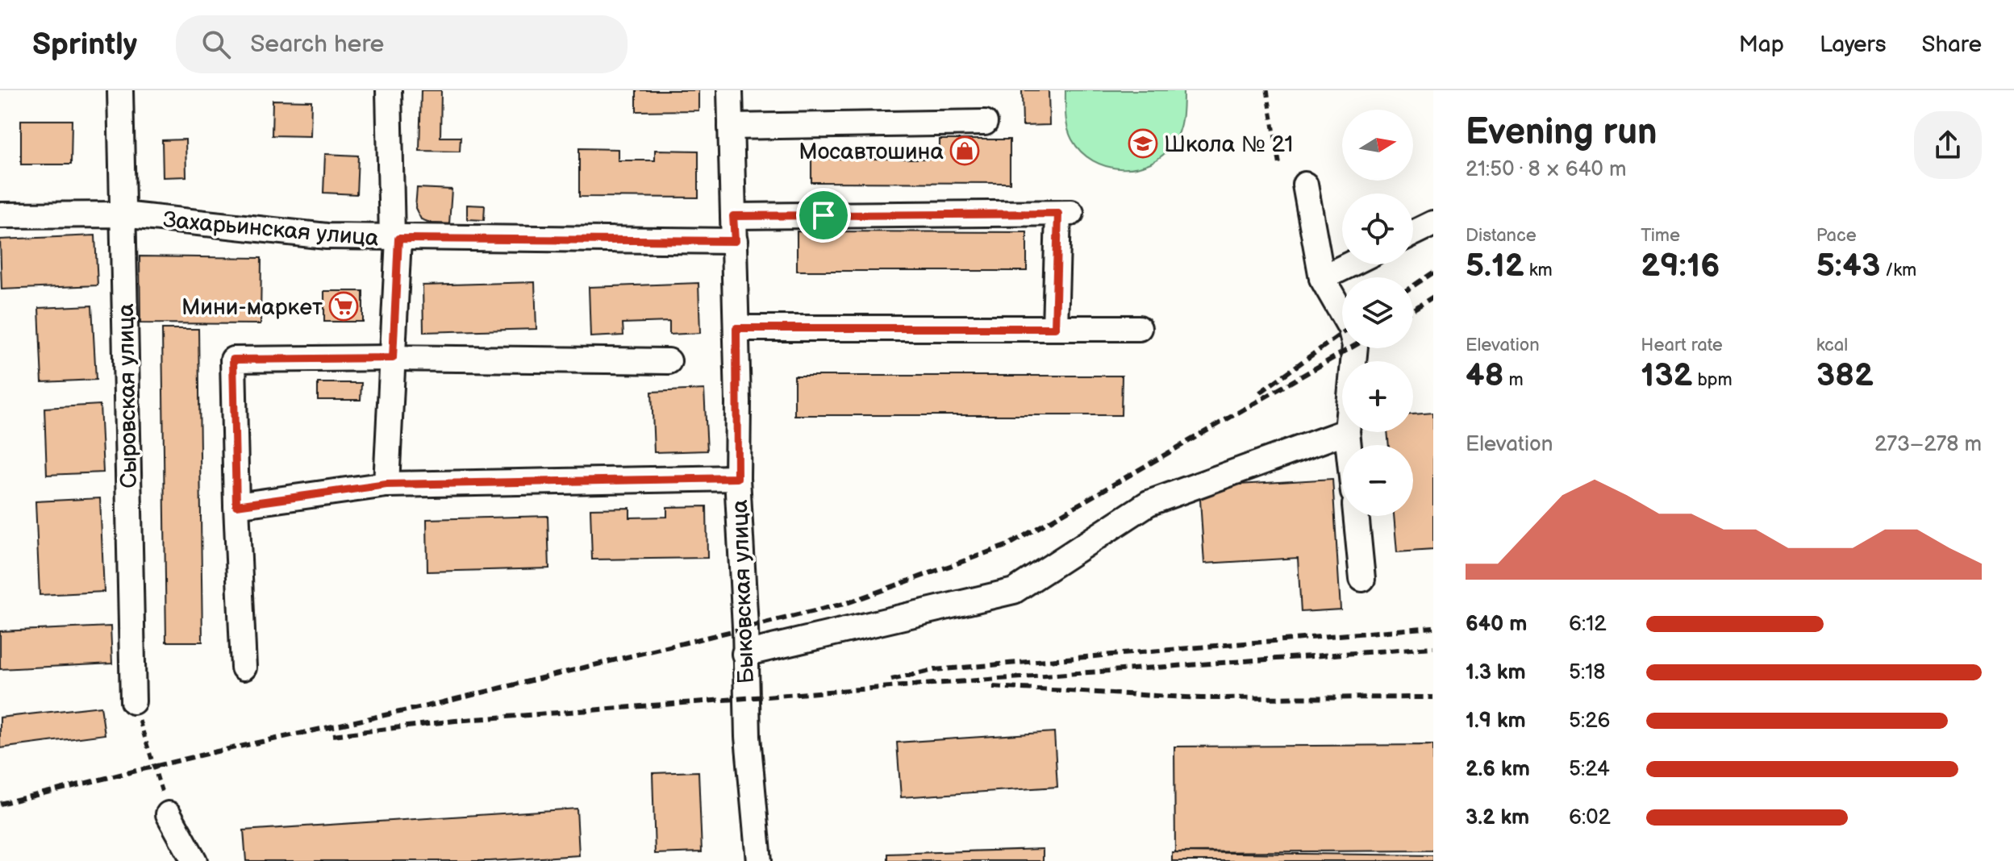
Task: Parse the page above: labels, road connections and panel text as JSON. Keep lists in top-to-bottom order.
{
  "streets": {
    "street": ["Захарьинская улица", "Сыровская улица", "Быковская улица"]
  },
  "crossings": [
    ["Захарьинская улица", "Сыровская улица"],
    ["Захарьинская улица", "Быковская улица"]
  ],
  "places": {
    "school or university": ["Школа № 21"],
    "shop": ["Мосавтошина"],
    "supermarket": ["Мини-маркет"]
  },
  "north": "right",
  "page": {
    "header": "Sprintly",
    "search": "Search here",
    "nav": ["Map", "Layers", "Share"],
    "heading": ["Evening run", "21:50 · 8 × 640 m"],
    "map_buttons": ["+", "−"],
    "stats": [
      ["Distance", "5.12 km"],
      ["Time", "29:16"],
      ["Pace", "5:43 /km"],
      ["Elevation", "48 m"],
      ["Heart rate", "132 bpm"],
      ["kcal", "382"]
    ],
    "chart": ["Elevation", "273–278 m"],
    "list": [
      {
        "name": "640 m",
        "note": "6:12"
      },
      {
        "name": "1.3 km",
        "note": "5:18"
      },
      {
        "name": "1.9 km",
        "note": "5:26"
      },
      {
        "name": "2.6 km",
        "note": "5:24"
      },
      {
        "name": "3.2 km",
        "note": "6:02"
      }
    ]
  }
}
